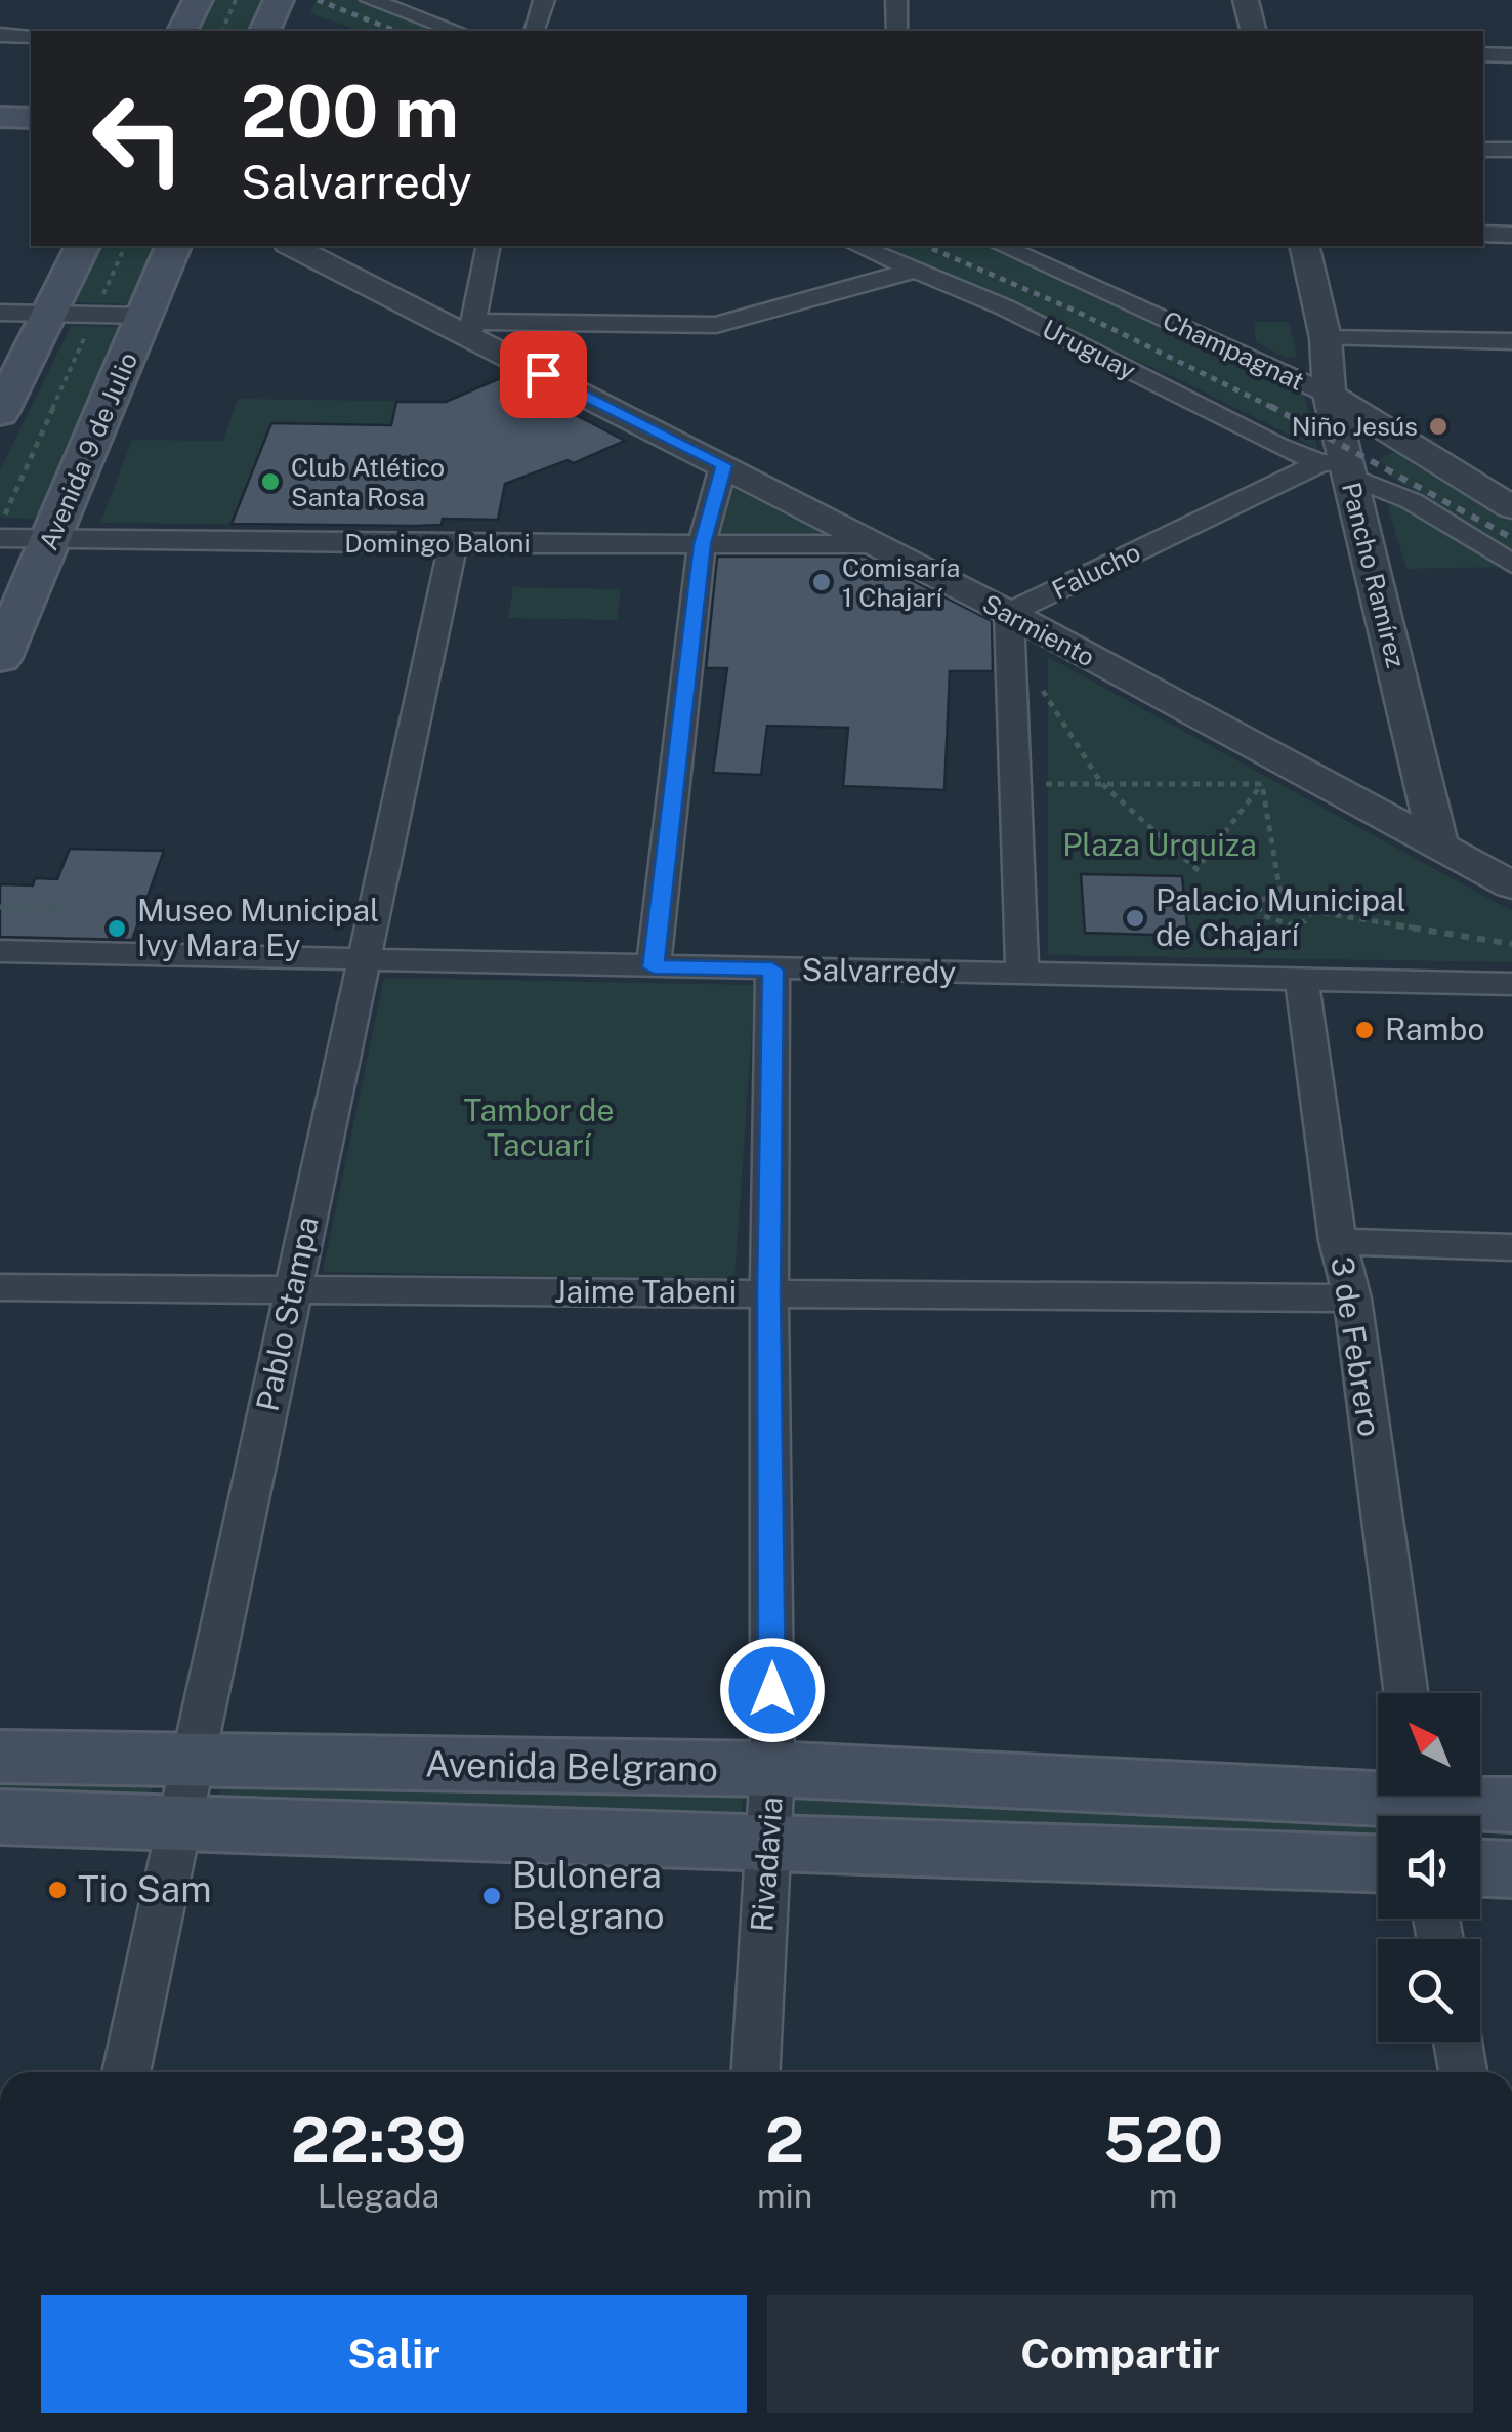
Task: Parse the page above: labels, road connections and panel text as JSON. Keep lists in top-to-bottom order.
{
  "streets": {
    "main road": ["Avenida 9 de Julio", "Avenida Belgrano"],
    "street": [
      "Uruguay",
      "Champagnat",
      "Domingo Baloni",
      "Falucho",
      "Pancho Ramírez",
      "Sarmiento",
      "Salvarredy",
      "Jaime Tabeni",
      "Pablo Stampa",
      "3 de Febrero",
      "Rivadavia"
    ]
  },
  "crossings": [
    ["Uruguay", "Falucho"],
    ["Uruguay", "Pancho Ramírez"],
    ["Champagnat", "Pancho Ramírez"],
    ["Avenida 9 de Julio", "Domingo Baloni"],
    ["Domingo Baloni", "Sarmiento"],
    ["Domingo Baloni", "Pablo Stampa"],
    ["Falucho", "Pancho Ramírez"],
    ["Falucho", "Sarmiento"],
    ["Pancho Ramírez", "Sarmiento"],
    ["Salvarredy", "Pablo Stampa"],
    ["Salvarredy", "3 de Febrero"],
    ["Salvarredy", "Rivadavia"],
    ["Jaime Tabeni", "Pablo Stampa"],
    ["Jaime Tabeni", "3 de Febrero"],
    ["Jaime Tabeni", "Rivadavia"],
    ["Pablo Stampa", "Avenida Belgrano"],
    ["Avenida Belgrano", "Rivadavia"]
  ],
  "parks": ["Plaza Urquiza", "Tambor de Tacuarí"],
  "places": [
    "Niño Jesús",
    "Club Atlético Santa Rosa",
    "Comisaría 1 Chajarí",
    "Palacio Municipal de Chajarí",
    "Museo Municipal Ivy Mara Ey",
    "Rambo",
    "Tio Sam",
    "Bulonera Belgrano"
  ],
  "north": "top left",
  "page": {
    "turn": ["200 m", "Salvarredy"],
    "eta": [
      "22:39",
      "Llegada",
      "2",
      "min",
      "520",
      "m"
    ],
    "buttons": ["Salir", "Compartir"]
  }
}
